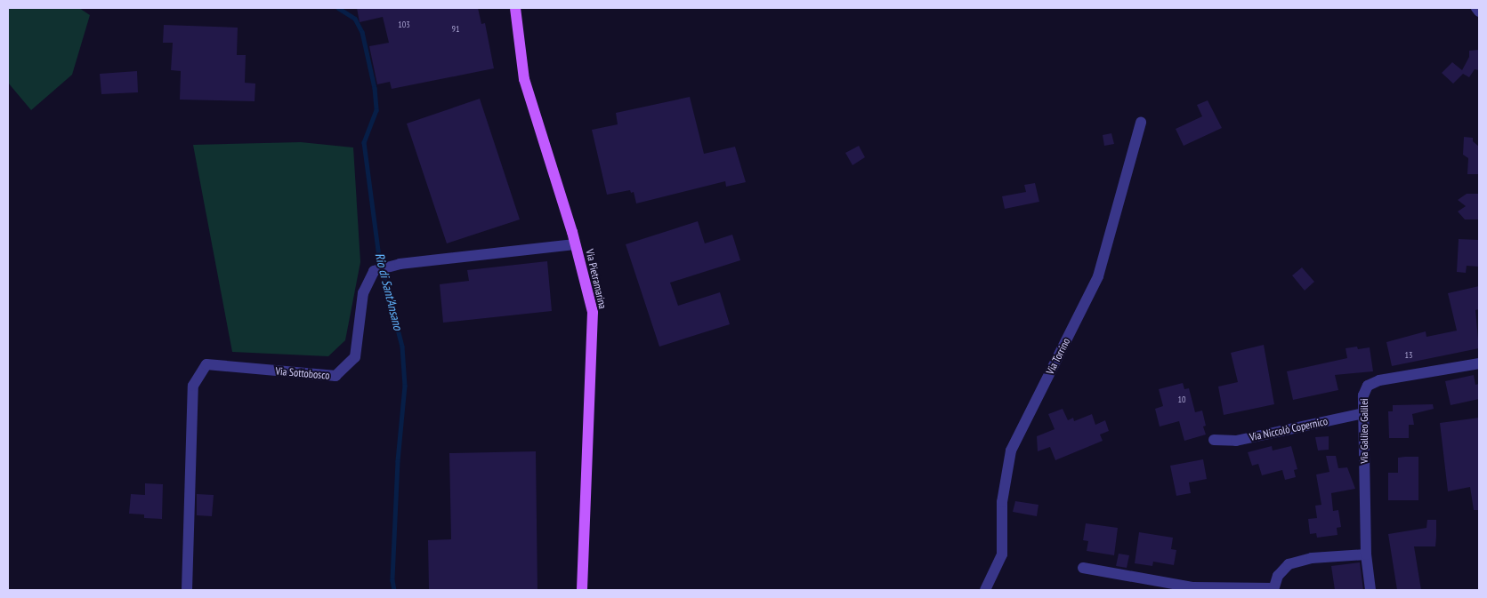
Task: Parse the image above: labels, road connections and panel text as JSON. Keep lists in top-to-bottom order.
{
  "streets": {
    "main road": ["Via Pietramarina"],
    "street": [
      "Via Torrino",
      "Via Sottobosco",
      "Via Niccolò Copernico",
      "Via Galileo Galilei"
    ]
  },
  "crossings": [
    ["Via Pietramarina", "Via Sottobosco"],
    ["Via Niccolò Copernico", "Via Galileo Galilei"]
  ],
  "water": ["Rio di Sant'Ansano"],
  "house_numbers": [
    "103",
    "91",
    "13",
    "10"
  ]
}
